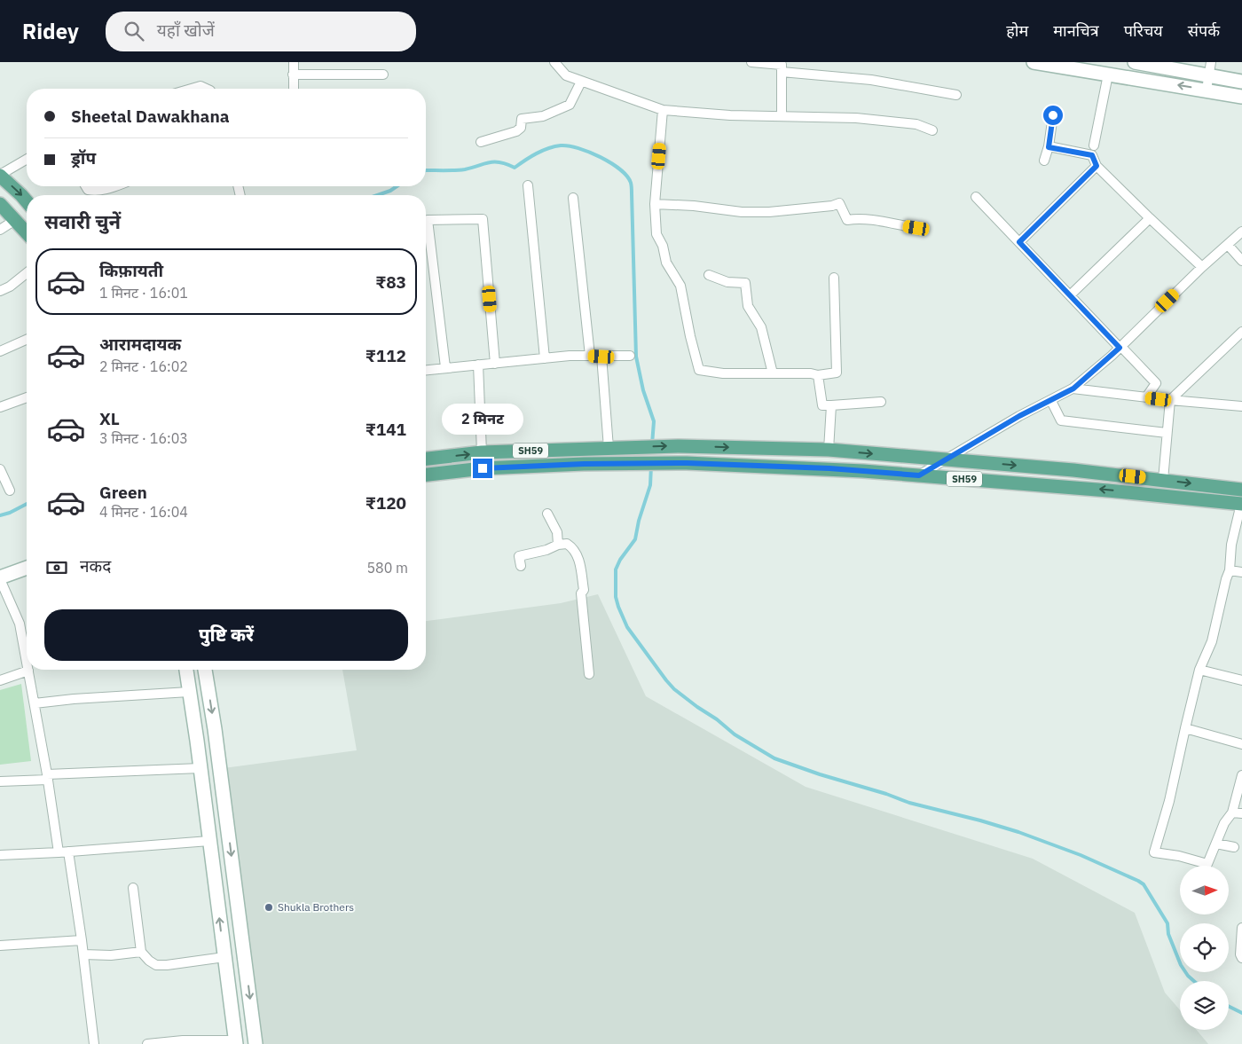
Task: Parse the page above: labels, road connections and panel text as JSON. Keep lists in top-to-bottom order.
{
  "streets": {
    "main road": ["SH59"]
  },
  "places": ["Shukla Brothers"],
  "north": "right",
  "page": {
    "header": "Ridey",
    "search": "यहाँ खोजें",
    "nav": [
      "होम",
      "मानचित्र",
      "परिचय",
      "संपर्क"
    ],
    "banner": ["Sheetal Dawakhana", "ड्रॉप"],
    "heading": "सवारी चुनें",
    "list": [
      {
        "name": "किफ़ायती",
        "note": "1 मिनट · 16:01",
        "value": "₹83"
      },
      {
        "name": "आरामदायक",
        "note": "2 मिनट · 16:02",
        "value": "₹112"
      },
      {
        "name": "XL",
        "note": "3 मिनट · 16:03",
        "value": "₹141"
      },
      {
        "name": "Green",
        "note": "4 मिनट · 16:04",
        "value": "₹120"
      }
    ],
    "bubble": "2 मिनट",
    "pay": ["नकद", "580 m"],
    "buttons": "पुष्टि करें"
  }
}
